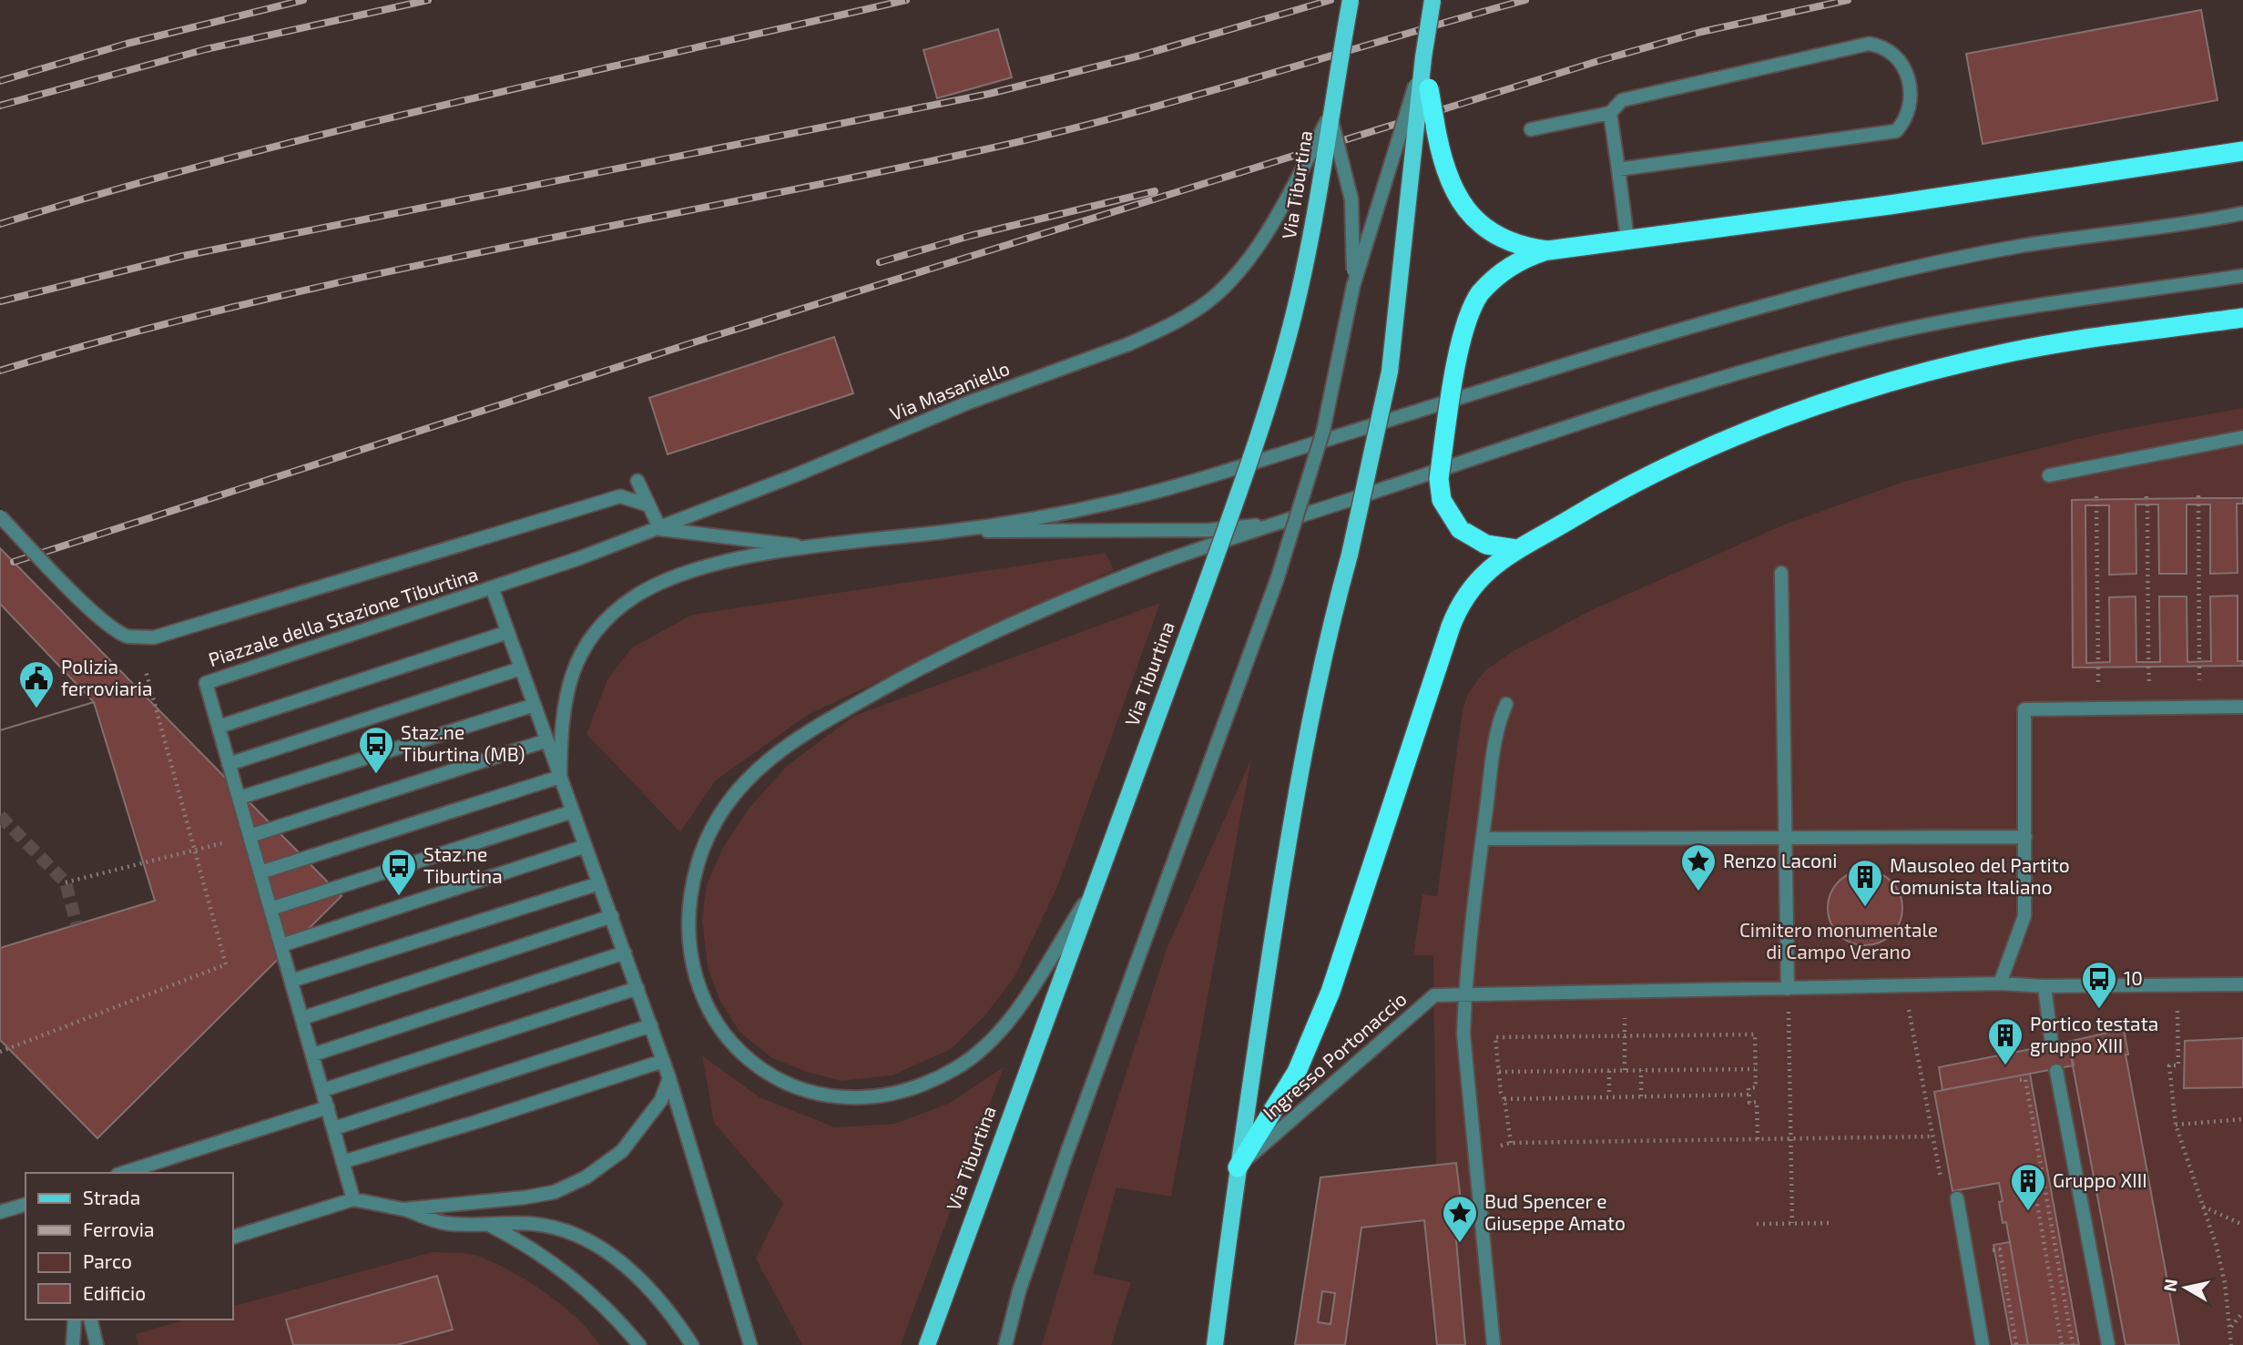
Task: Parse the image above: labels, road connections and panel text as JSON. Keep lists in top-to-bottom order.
{
  "streets": {
    "main road": ["Via Tiburtina"],
    "street": ["Via Masaniello", "Piazzale della Stazione Tiburtina", "Ingresso Portonaccio"]
  },
  "crossings": [
    ["Via Tiburtina", "Via Masaniello"],
    ["Via Masaniello", "Piazzale della Stazione Tiburtina"]
  ],
  "parks": ["Cimitero monumentale di Campo Verano"],
  "places": {
    "public building": ["Polizia ferroviaria"],
    "bus stop": ["Staz.ne Tiburtina (MB)", "Staz.ne Tiburtina", "10"],
    "place": ["Renzo Laconi", "Bud Spencer e Giuseppe Amato"],
    "building": ["Mausoleo del Partito Comunista Italiano", "Portico testata gruppo XIII", "Gruppo XIII"]
  },
  "legend": [
    "Strada",
    "Ferrovia",
    "Parco",
    "Edificio"
  ],
  "north": "left"
}
